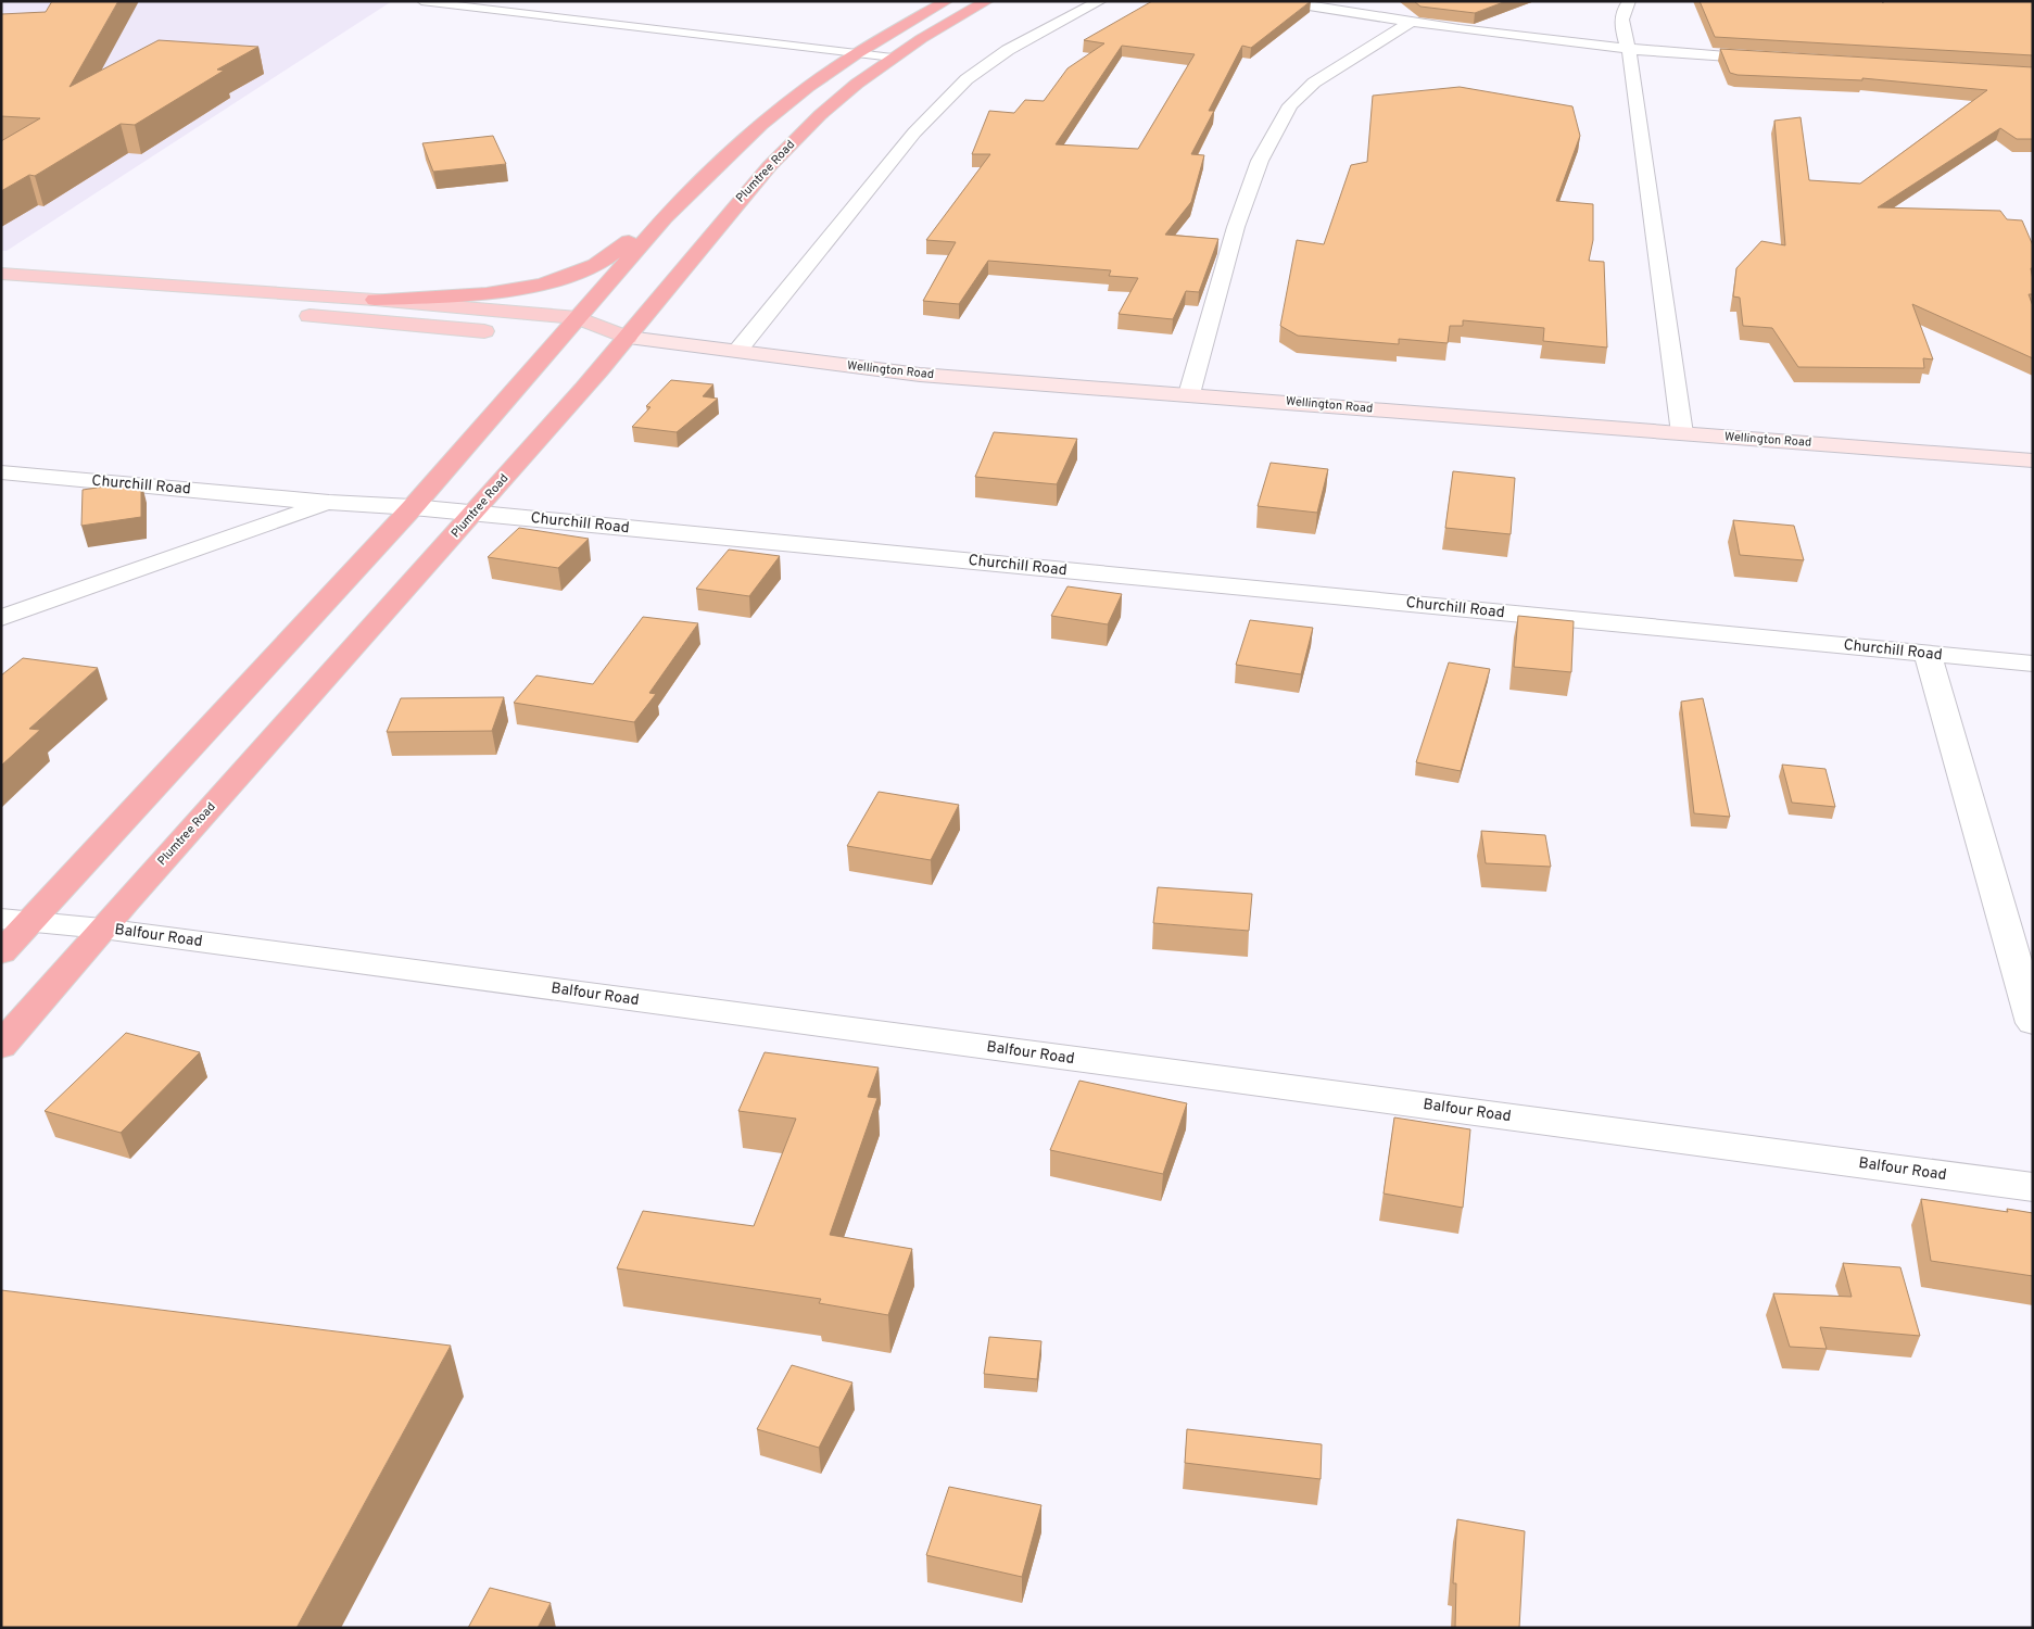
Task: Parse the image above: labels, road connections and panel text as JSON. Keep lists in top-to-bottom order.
{
  "streets": {
    "highway": ["Plumtree Road"],
    "main road": ["Wellington Road"],
    "street": ["Churchill Road", "Balfour Road"]
  },
  "crossings": [
    ["Plumtree Road", "Wellington Road"],
    ["Plumtree Road", "Churchill Road"],
    ["Plumtree Road", "Balfour Road"]
  ]
}
